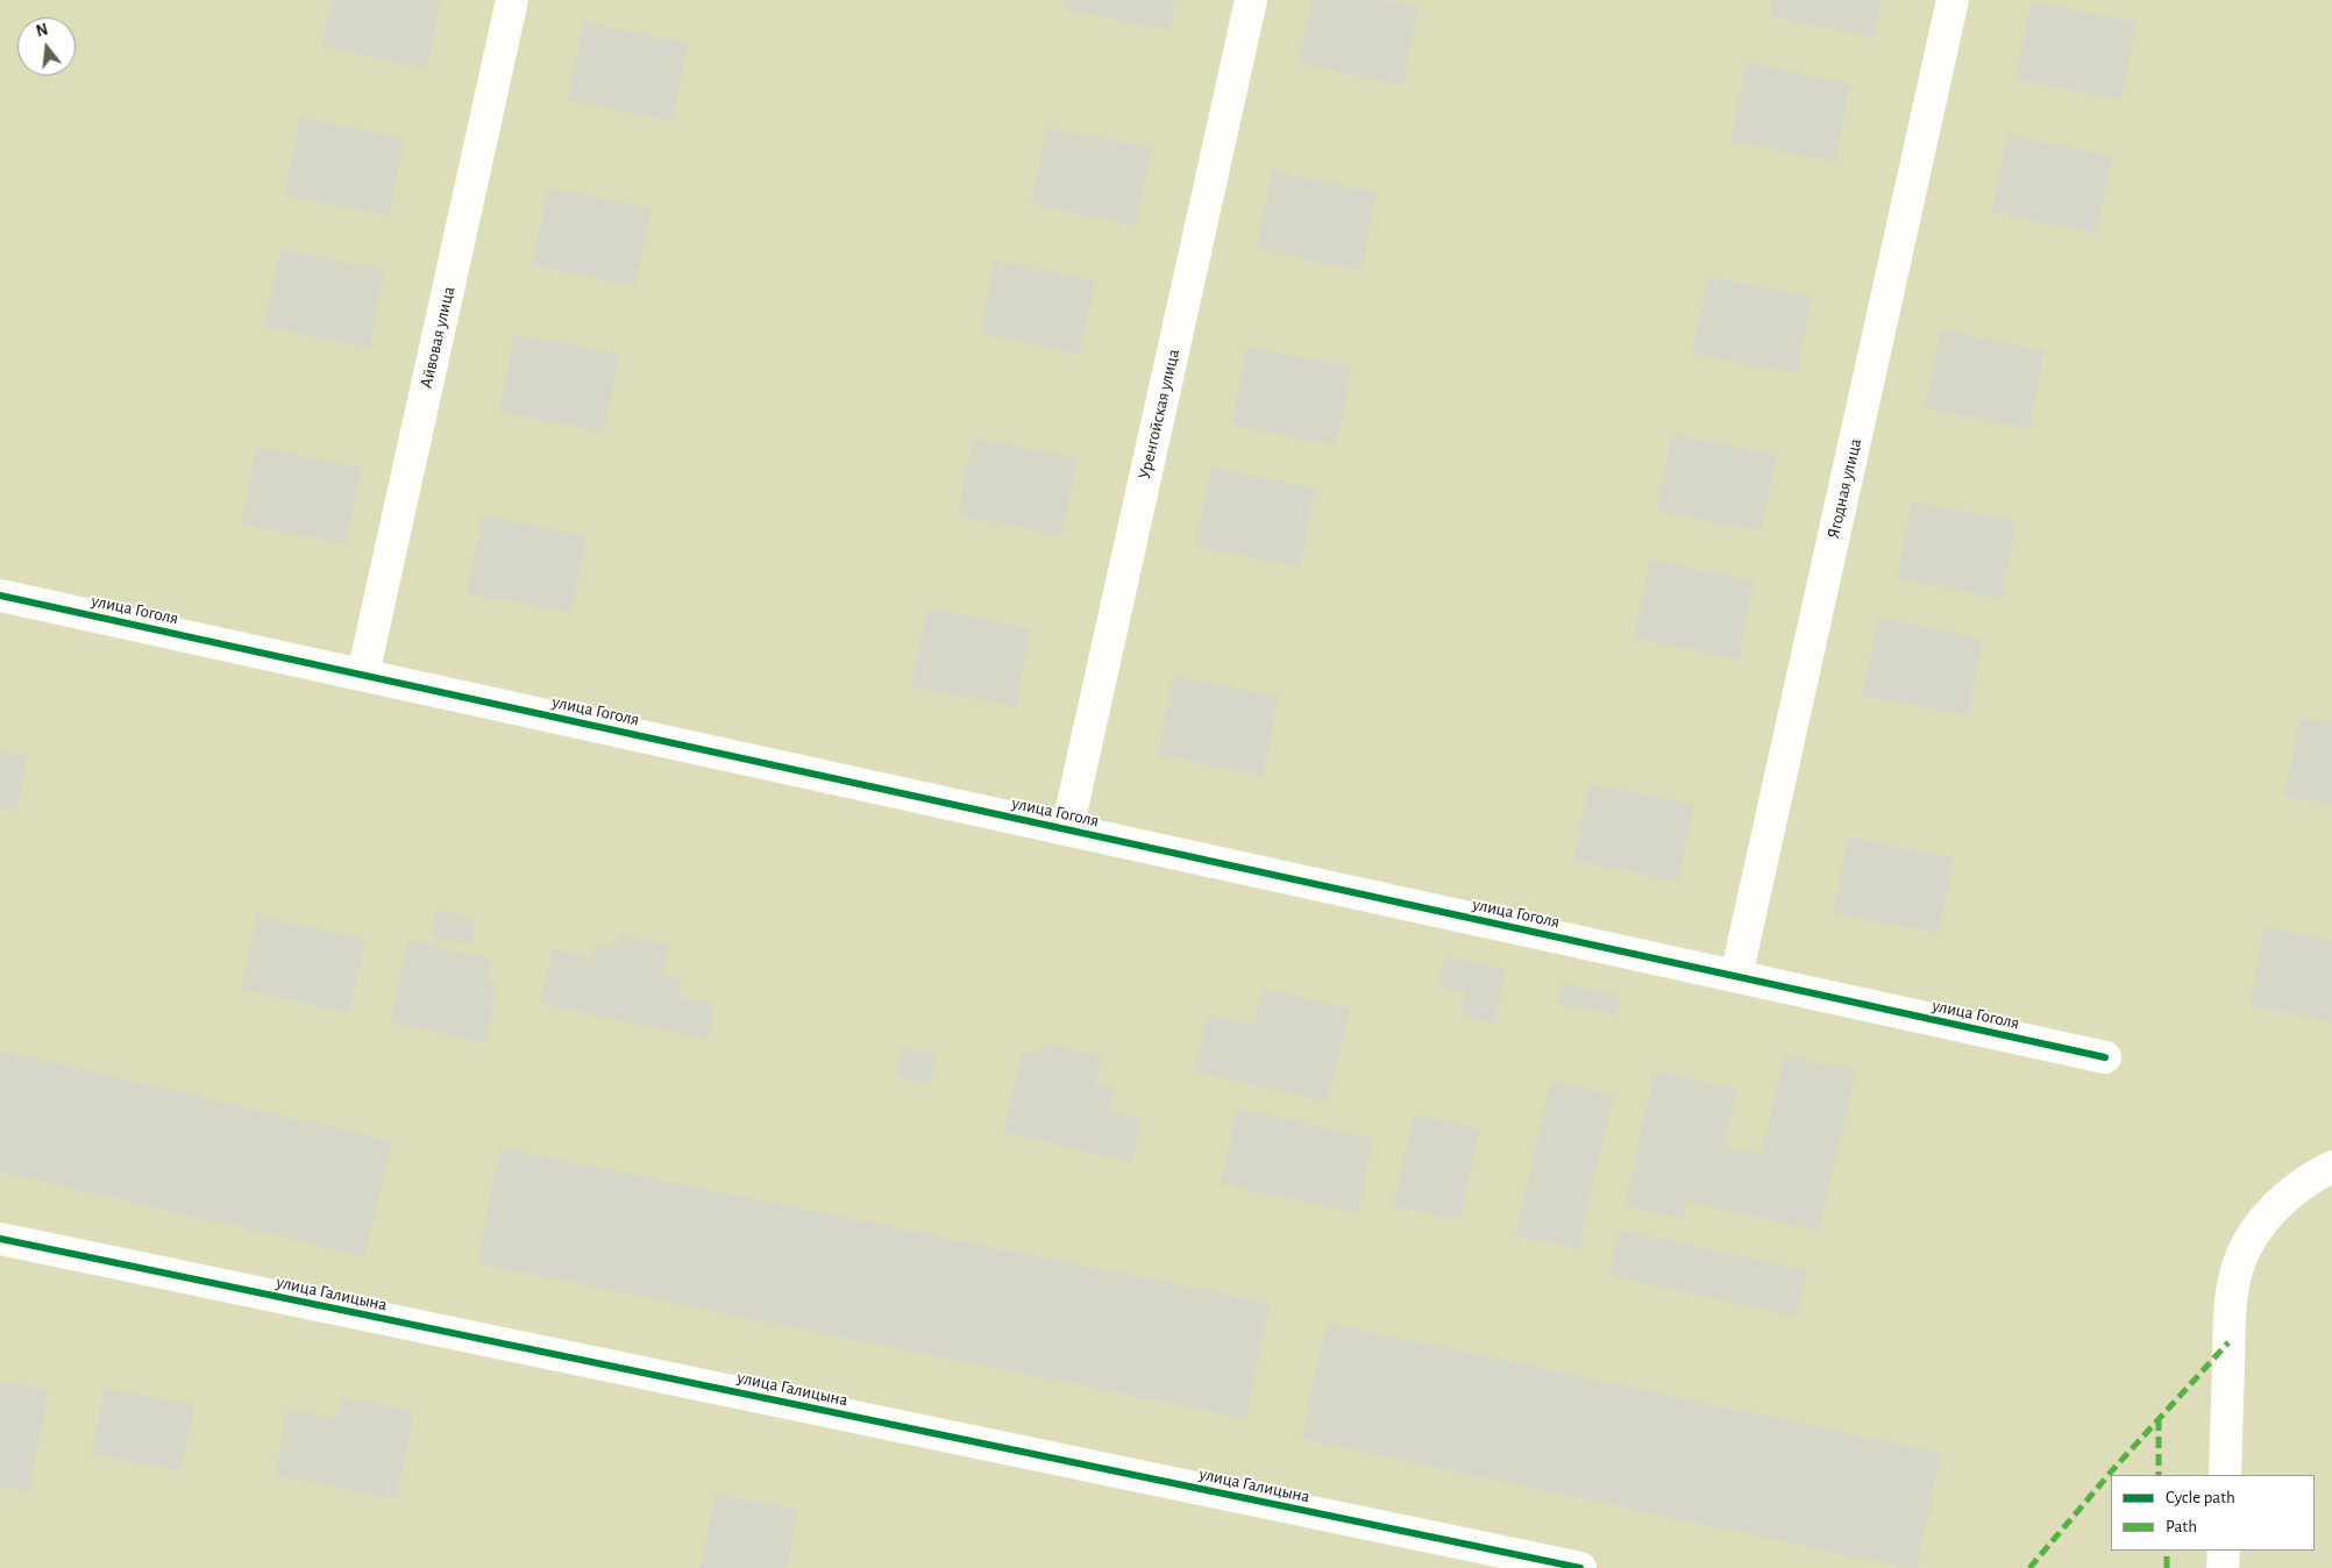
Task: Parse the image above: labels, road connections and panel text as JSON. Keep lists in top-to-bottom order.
{
  "streets": {
    "street": [
      "Айвовая улица",
      "Уренгойская улица",
      "Ягодная улица",
      "улица Гоголя",
      "улица Галицына"
    ]
  },
  "crossings": [
    ["Айвовая улица", "улица Гоголя"],
    ["Уренгойская улица", "улица Гоголя"],
    ["Ягодная улица", "улица Гоголя"]
  ],
  "legend": ["Cycle path", "Path"],
  "north": "top"
}
